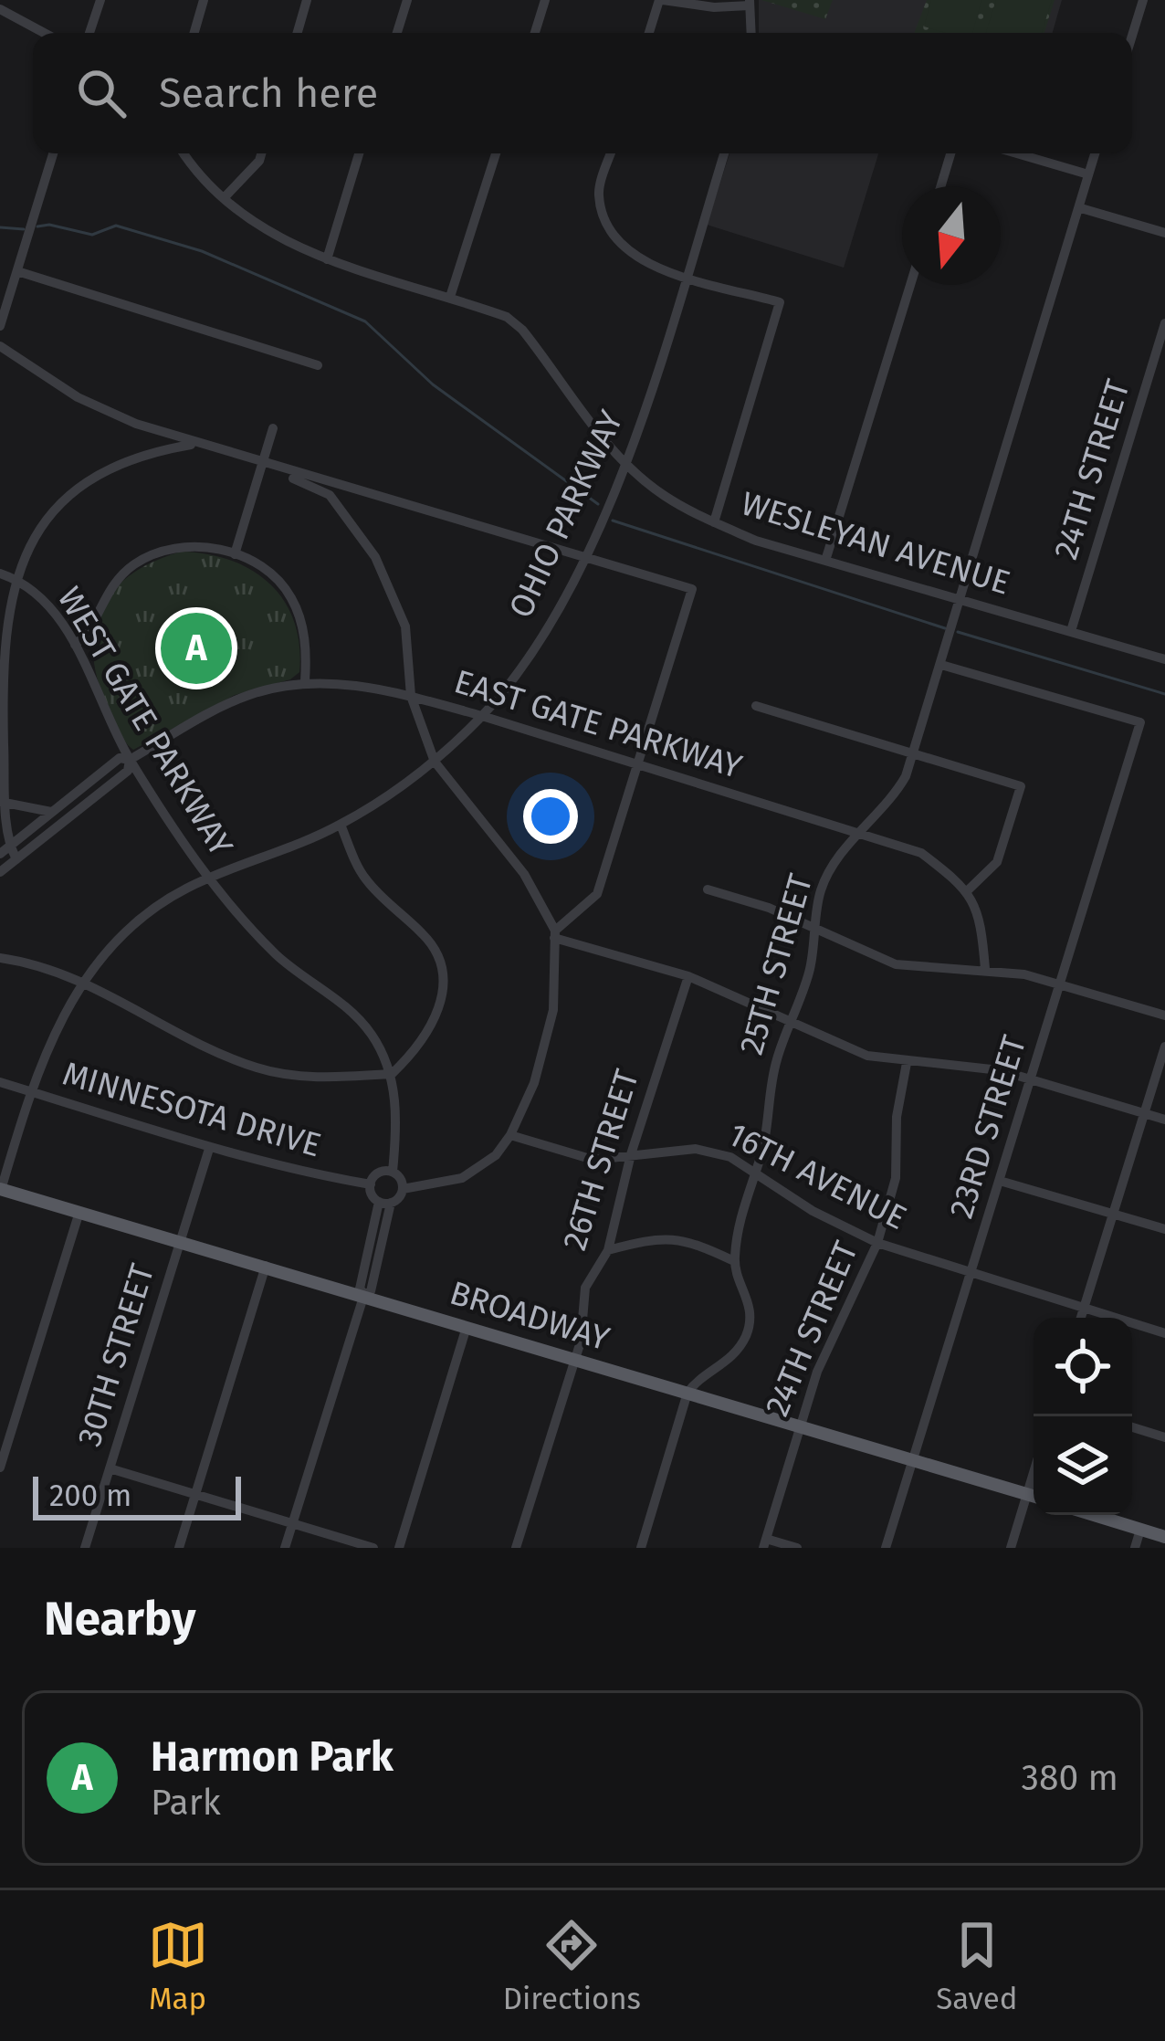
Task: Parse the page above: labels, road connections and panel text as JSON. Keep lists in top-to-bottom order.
{
  "streets": {
    "main road": ["BROADWAY"],
    "street": [
      "24TH STREET",
      "OHIO PARKWAY",
      "WESLEYAN AVENUE",
      "WEST GATE PARKWAY",
      "EAST GATE PARKWAY",
      "25TH STREET",
      "MINNESOTA DRIVE",
      "23RD STREET",
      "26TH STREET",
      "16TH AVENUE",
      "30TH STREET"
    ]
  },
  "crossings": [
    ["24TH STREET", "WESLEYAN AVENUE"],
    ["24TH STREET", "16TH AVENUE"],
    ["24TH STREET", "BROADWAY"],
    ["OHIO PARKWAY", "WESLEYAN AVENUE"],
    ["OHIO PARKWAY", "WEST GATE PARKWAY"],
    ["OHIO PARKWAY", "EAST GATE PARKWAY"],
    ["OHIO PARKWAY", "MINNESOTA DRIVE"],
    ["OHIO PARKWAY", "BROADWAY"],
    ["WESLEYAN AVENUE", "25TH STREET"],
    ["WEST GATE PARKWAY", "EAST GATE PARKWAY"],
    ["EAST GATE PARKWAY", "25TH STREET"],
    ["25TH STREET", "23RD STREET"],
    ["25TH STREET", "26TH STREET"],
    ["25TH STREET", "16TH AVENUE"],
    ["25TH STREET", "BROADWAY"],
    ["MINNESOTA DRIVE", "30TH STREET"],
    ["23RD STREET", "16TH AVENUE"],
    ["23RD STREET", "BROADWAY"],
    ["26TH STREET", "16TH AVENUE"],
    ["26TH STREET", "BROADWAY"],
    ["BROADWAY", "30TH STREET"]
  ],
  "scale_bar": "200 m",
  "north": "bottom",
  "page": {
    "search": "Search here",
    "pins": "A",
    "scale": "200 m",
    "heading": "Nearby",
    "list": [
      {
        "mark": "A",
        "name": "Harmon Park",
        "note": "Park",
        "value": "380 m"
      }
    ],
    "nav": ["Map", "Directions", "Saved"]
  }
}
